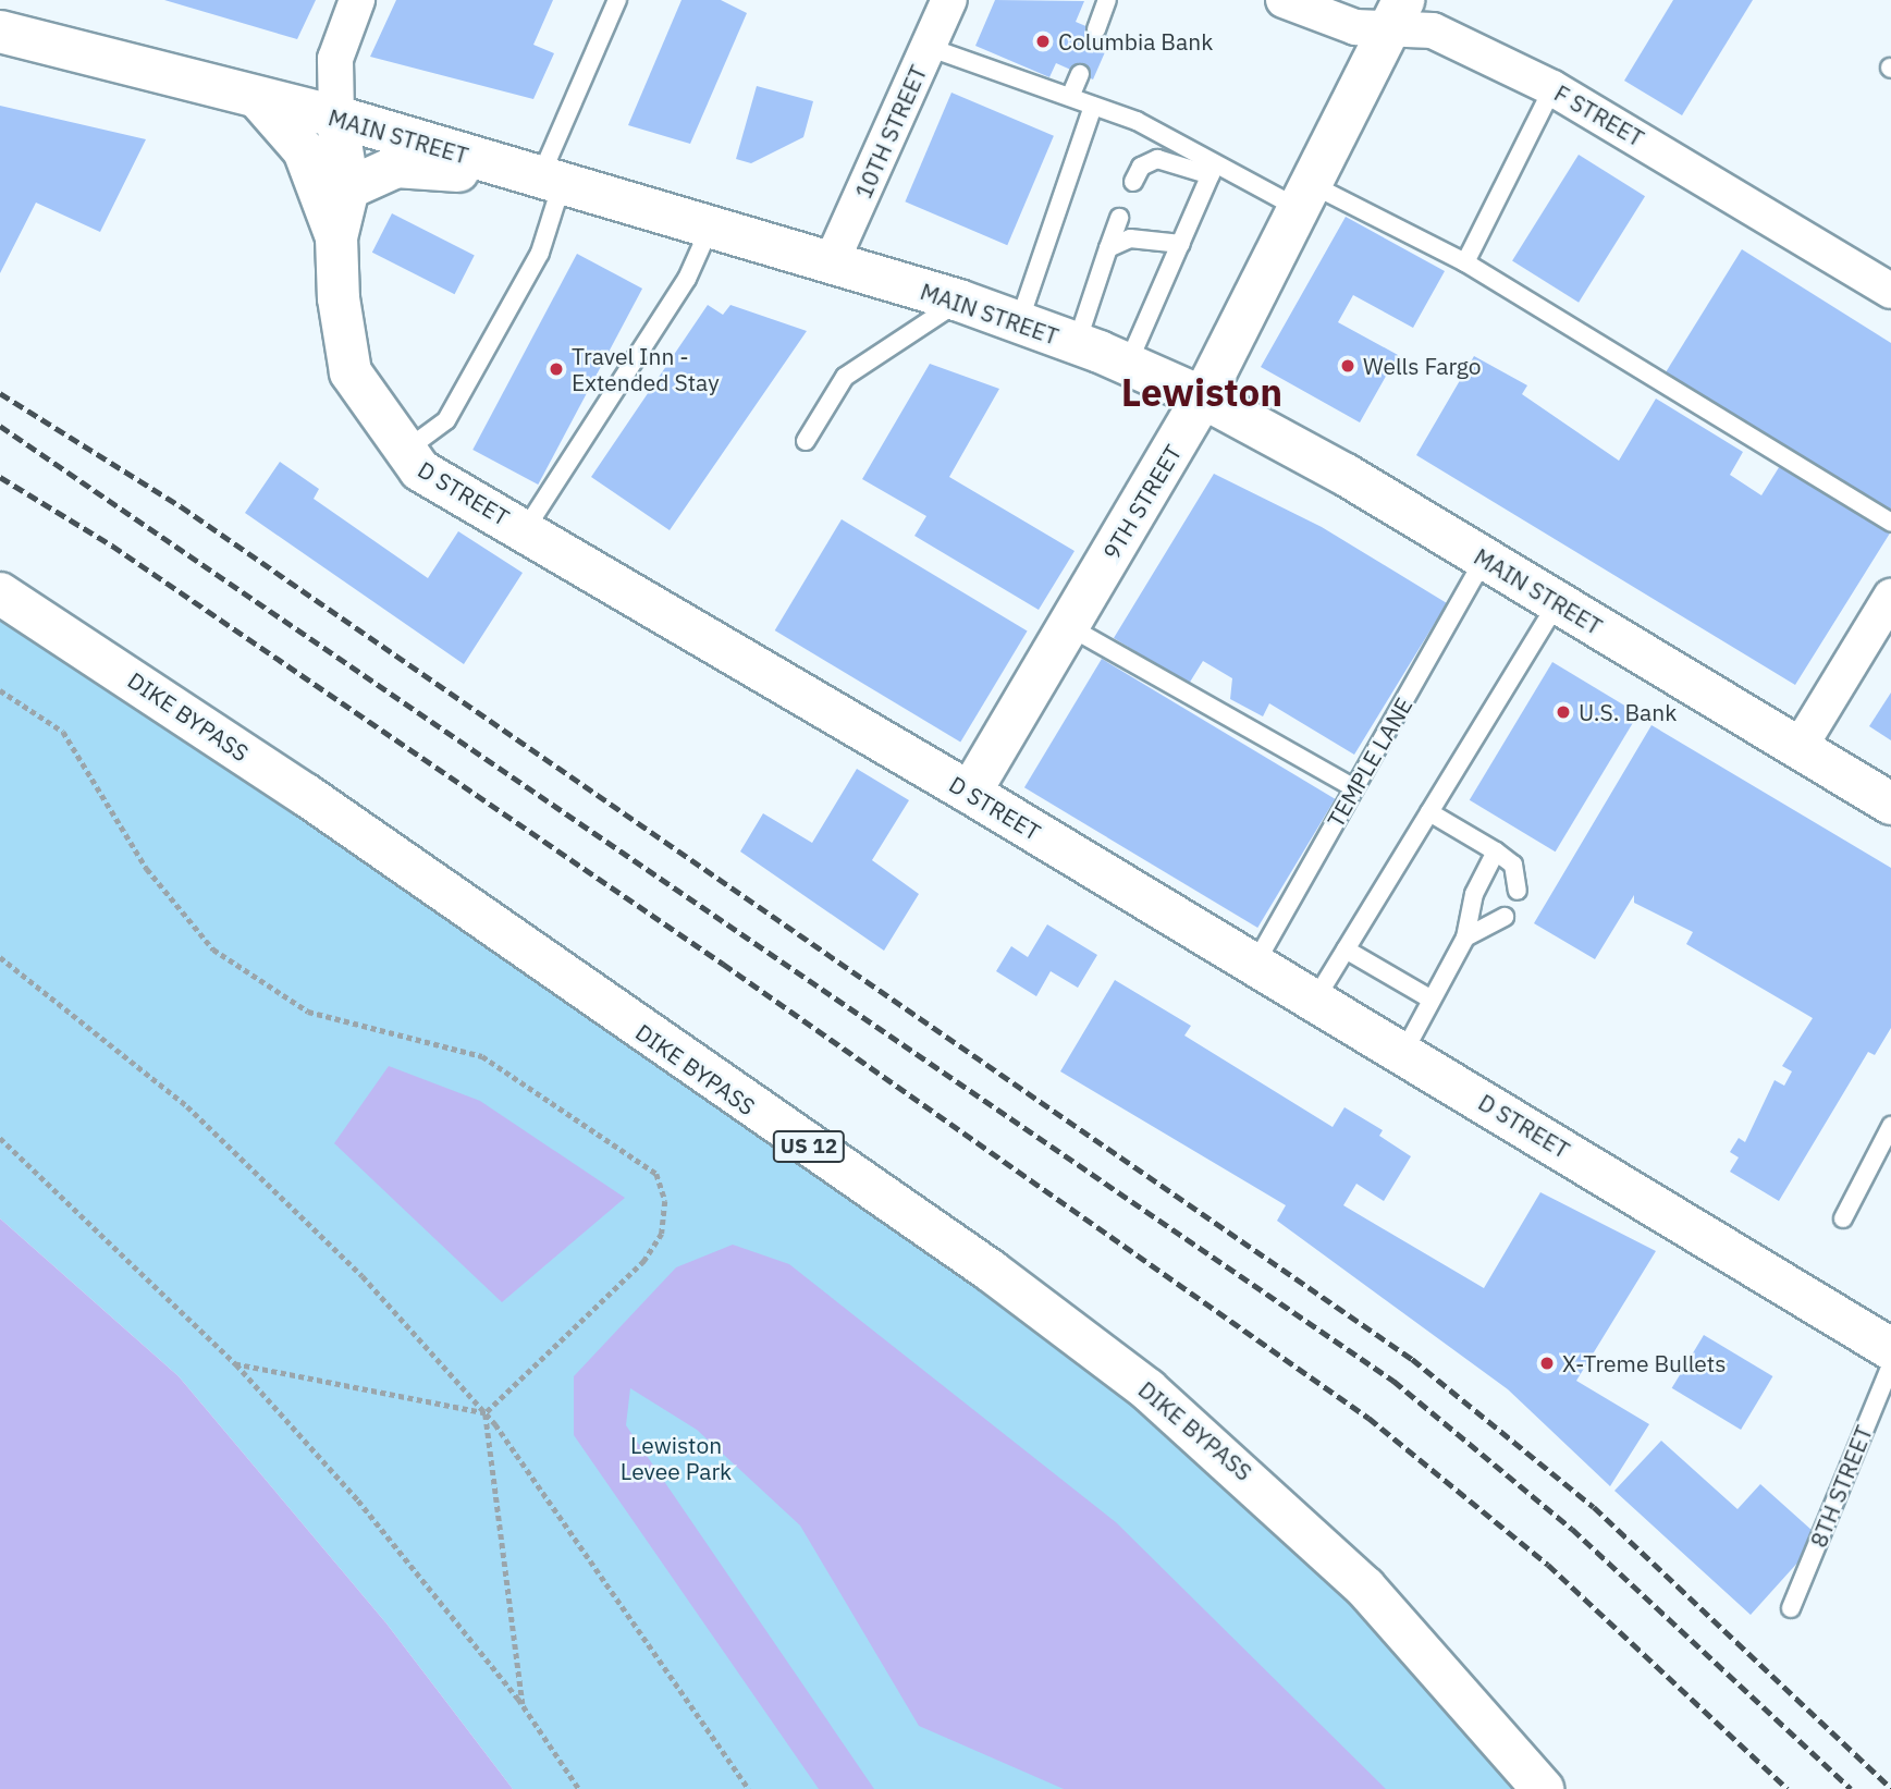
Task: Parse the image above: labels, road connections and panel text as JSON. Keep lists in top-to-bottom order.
{
  "streets": {
    "main road": [
      "MAIN STREET",
      "D STREET",
      "9TH STREET",
      "DIKE BYPASS",
      "US 12"
    ],
    "street": ["F STREET", "10TH STREET"],
    "lane": ["TEMPLE LANE", "8TH STREET"]
  },
  "crossings": [
    ["F STREET", "9TH STREET"],
    ["10TH STREET", "MAIN STREET"],
    ["MAIN STREET", "D STREET"],
    ["MAIN STREET", "9TH STREET"],
    ["MAIN STREET", "TEMPLE LANE"],
    ["D STREET", "9TH STREET"],
    ["D STREET", "TEMPLE LANE"]
  ],
  "districts": ["Lewiston"],
  "parks": ["Lewiston Levee Park"],
  "places": [
    "Columbia Bank",
    "Wells Fargo",
    "Travel Inn - Extended Stay",
    "U.S. Bank",
    "X-Treme Bullets"
  ]
}
